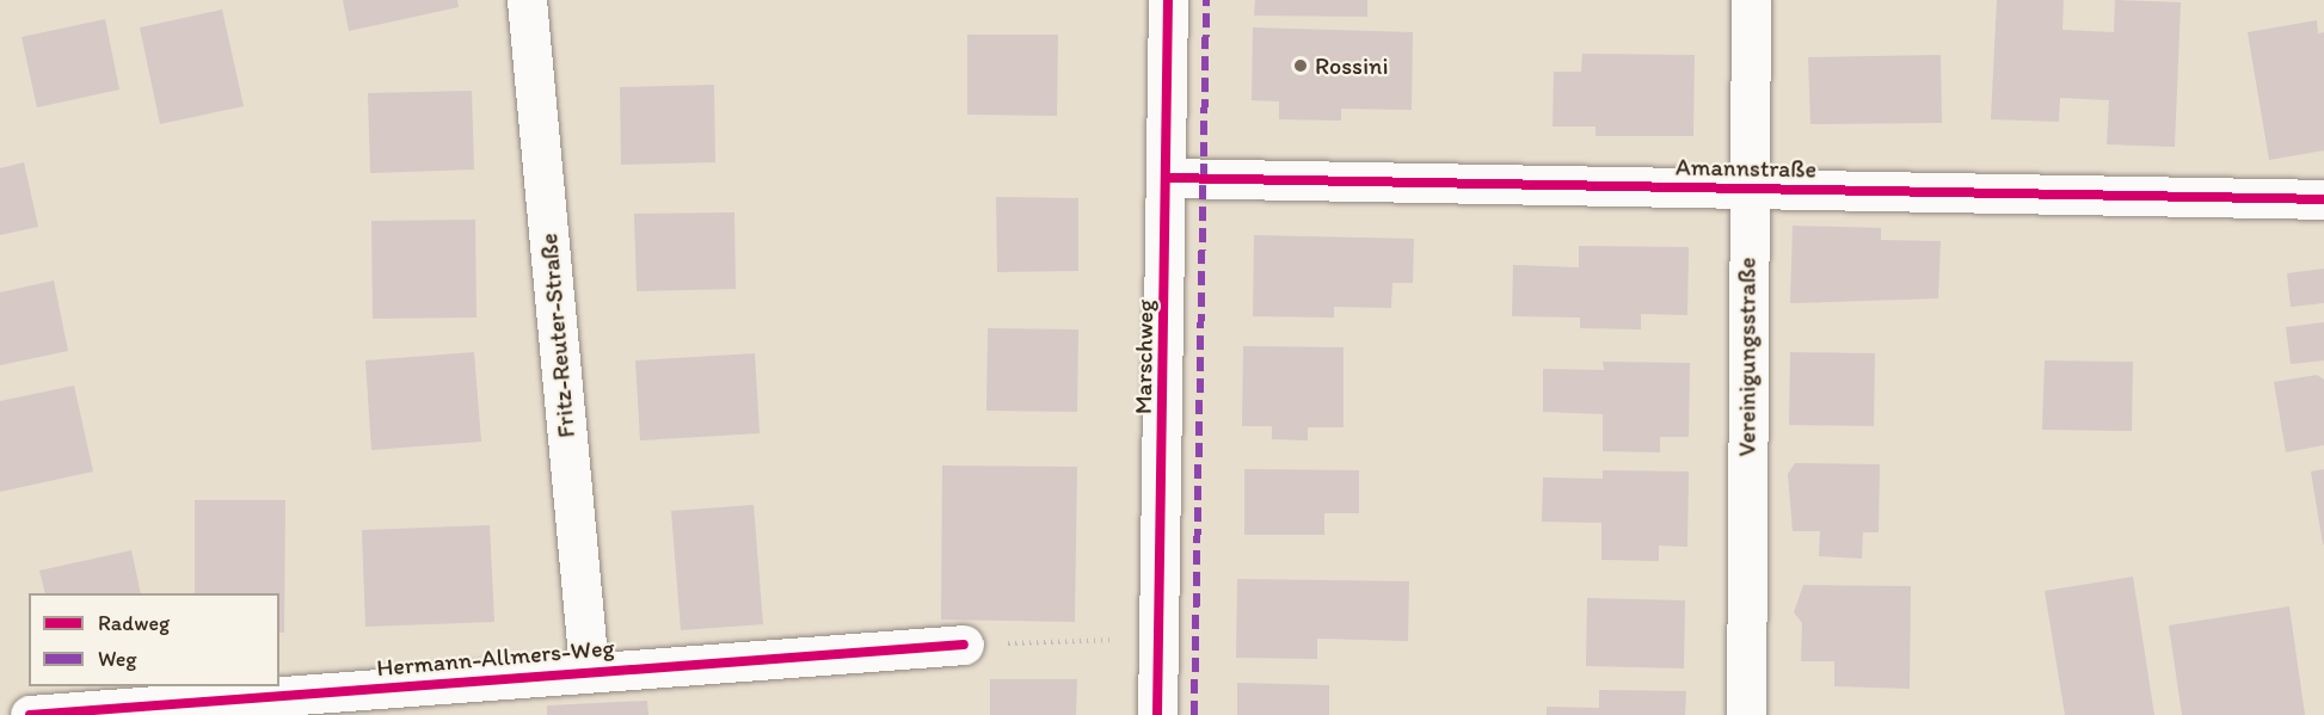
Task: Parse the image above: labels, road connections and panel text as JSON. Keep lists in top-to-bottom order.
{
  "streets": {
    "street": [
      "Amannstraße",
      "Fritz-Reuter-Straße",
      "Marschweg",
      "Vereinigungsstraße",
      "Hermann-Allmers-Weg"
    ]
  },
  "crossings": [
    ["Amannstraße", "Marschweg"],
    ["Amannstraße", "Vereinigungsstraße"],
    ["Fritz-Reuter-Straße", "Hermann-Allmers-Weg"]
  ],
  "places": ["Rossini"],
  "legend": ["Radweg", "Weg"]
}
